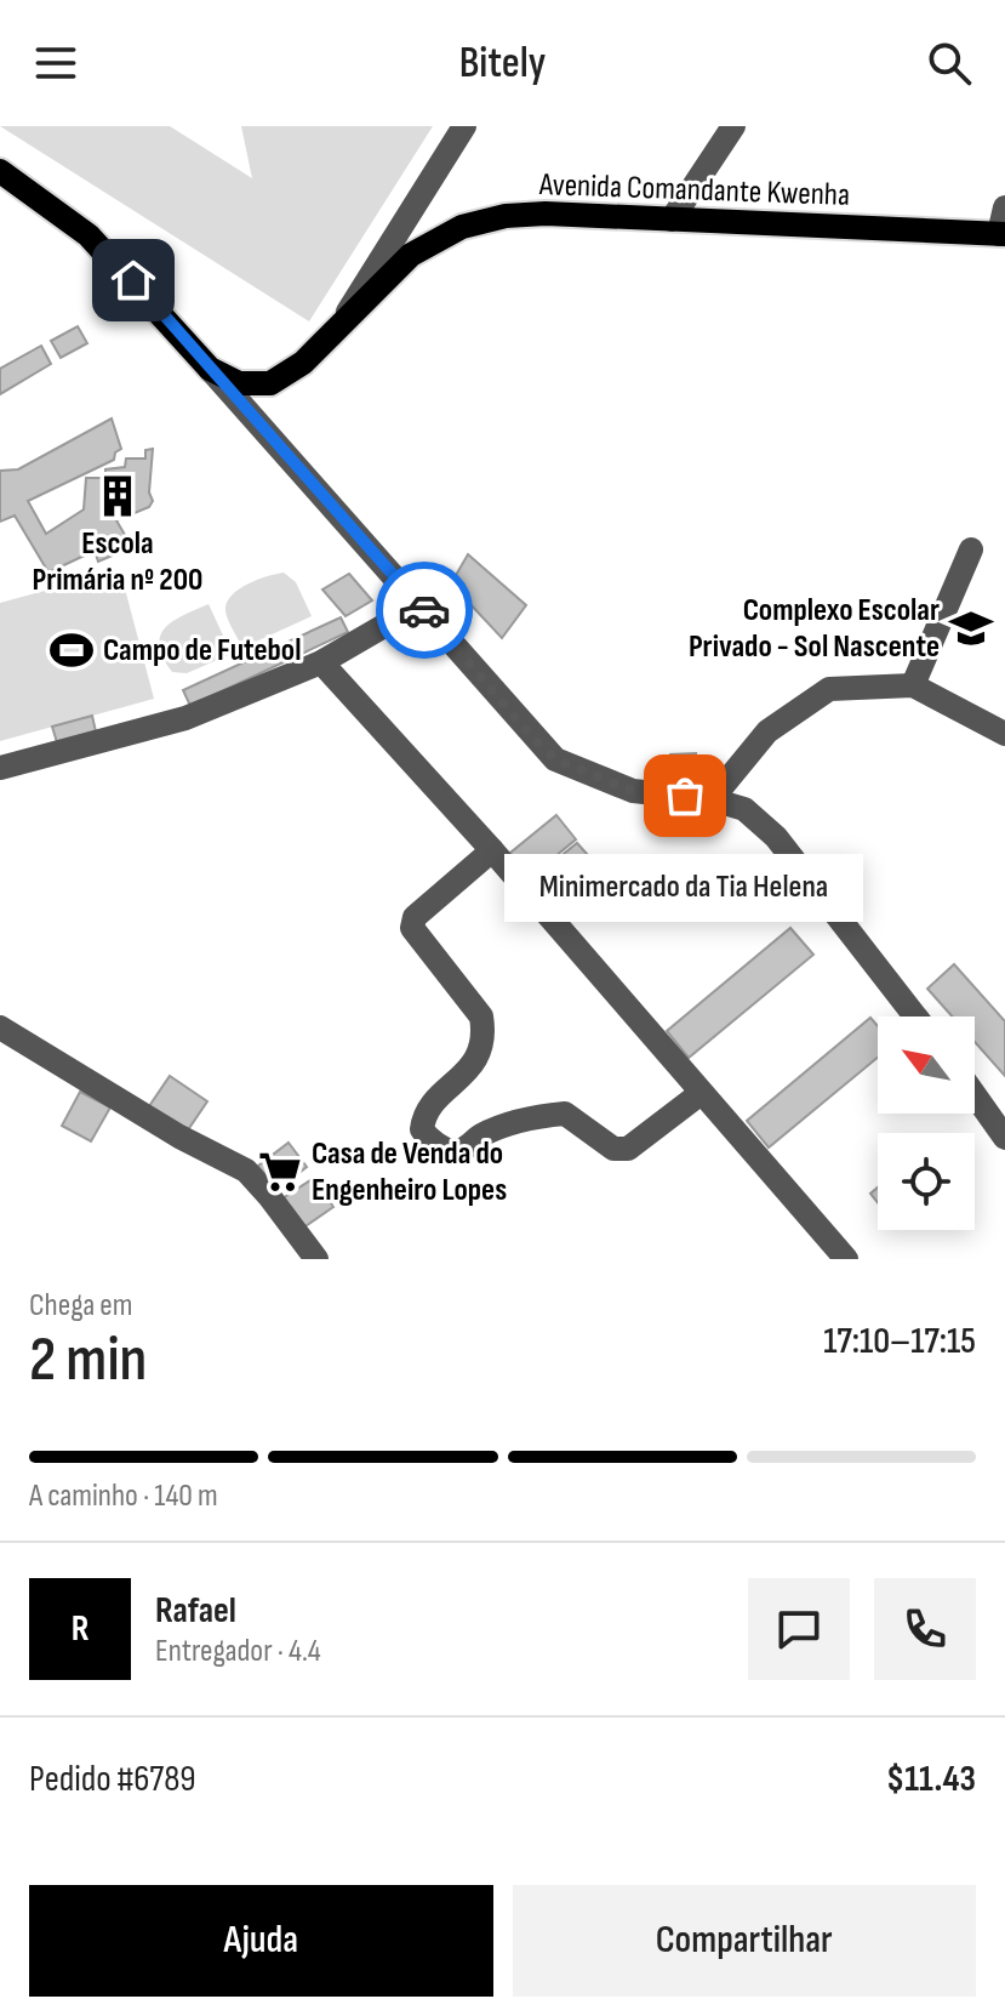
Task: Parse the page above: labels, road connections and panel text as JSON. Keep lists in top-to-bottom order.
{
  "streets": {
    "main road": ["Avenida Comandante Kwenha"]
  },
  "places": {
    "building": ["Escola Primária nº 200"],
    "school or university": ["Complexo Escolar Privado - Sol Nascente"],
    "sports": ["Campo de Futebol"],
    "other": ["Minimercado da Tia Helena"],
    "supermarket": ["Casa de Venda do Engenheiro Lopes"]
  },
  "north": "top left",
  "page": {
    "header": "Bitely",
    "bubble": "Minimercado da Tia Helena",
    "heading": ["2 min", "Chega em", "17:10–17:15"],
    "panel": [
      "Rafael",
      "Entregador · 4.4",
      "Pedido #6789",
      "$11.43"
    ],
    "bar": "A caminho · 140 m",
    "round": "R",
    "buttons": ["Ajuda", "Compartilhar"]
  }
}
